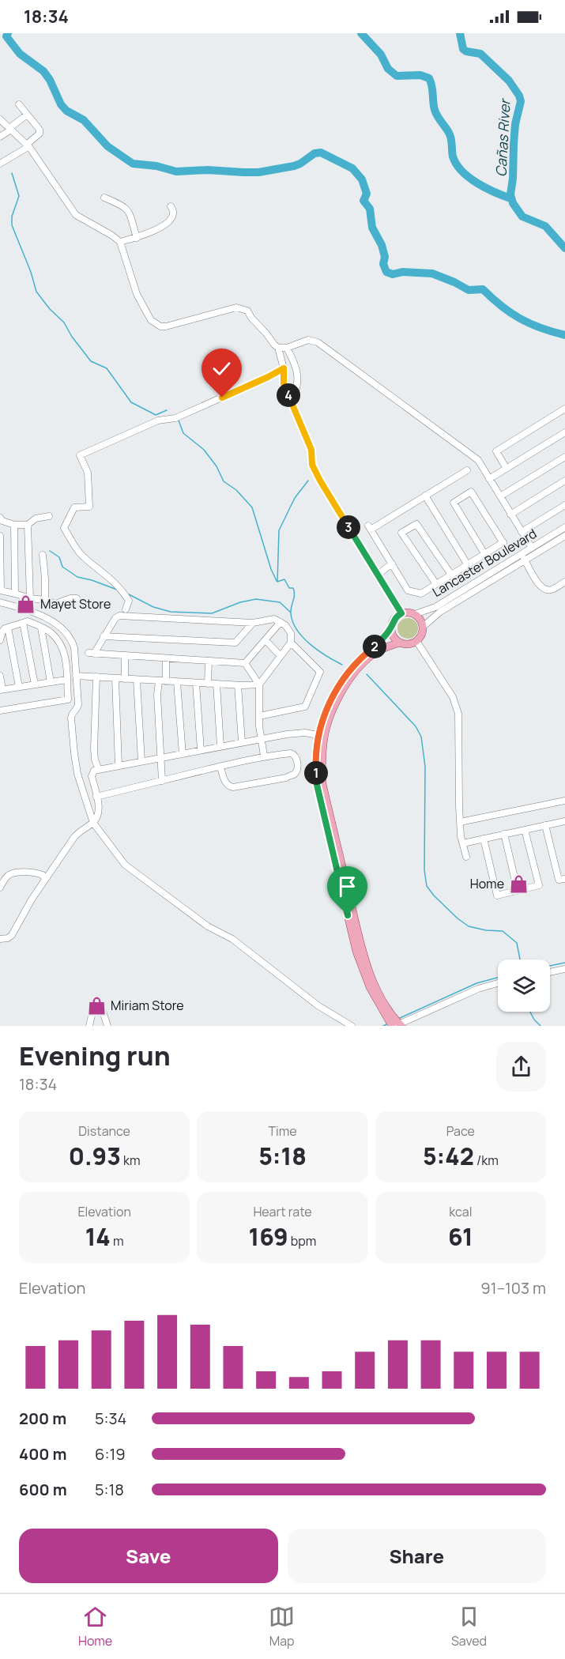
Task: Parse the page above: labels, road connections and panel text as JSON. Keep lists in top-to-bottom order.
{
  "streets": {
    "street": ["Lancaster Boulevard"]
  },
  "water": ["Cañas River"],
  "places": {
    "shop": ["Mayet Store", "Home", "Miriam Store"]
  },
  "page": {
    "status": "18:34",
    "pins": [
      "4",
      "3",
      "2",
      "1"
    ],
    "heading": ["Evening run", "18:34"],
    "stats": [
      ["Distance", "0.93 km"],
      ["Time", "5:18"],
      ["Pace", "5:42 /km"],
      ["Elevation", "14 m"],
      ["Heart rate", "169 bpm"],
      ["kcal", "61"]
    ],
    "chart": ["Elevation", "91–103 m"],
    "list": [
      {
        "name": "200 m",
        "note": "5:34"
      },
      {
        "name": "400 m",
        "note": "6:19"
      },
      {
        "name": "600 m",
        "note": "5:18"
      }
    ],
    "buttons": ["Save", "Share"],
    "tabs": ["Home", "Map", "Saved"]
  }
}
